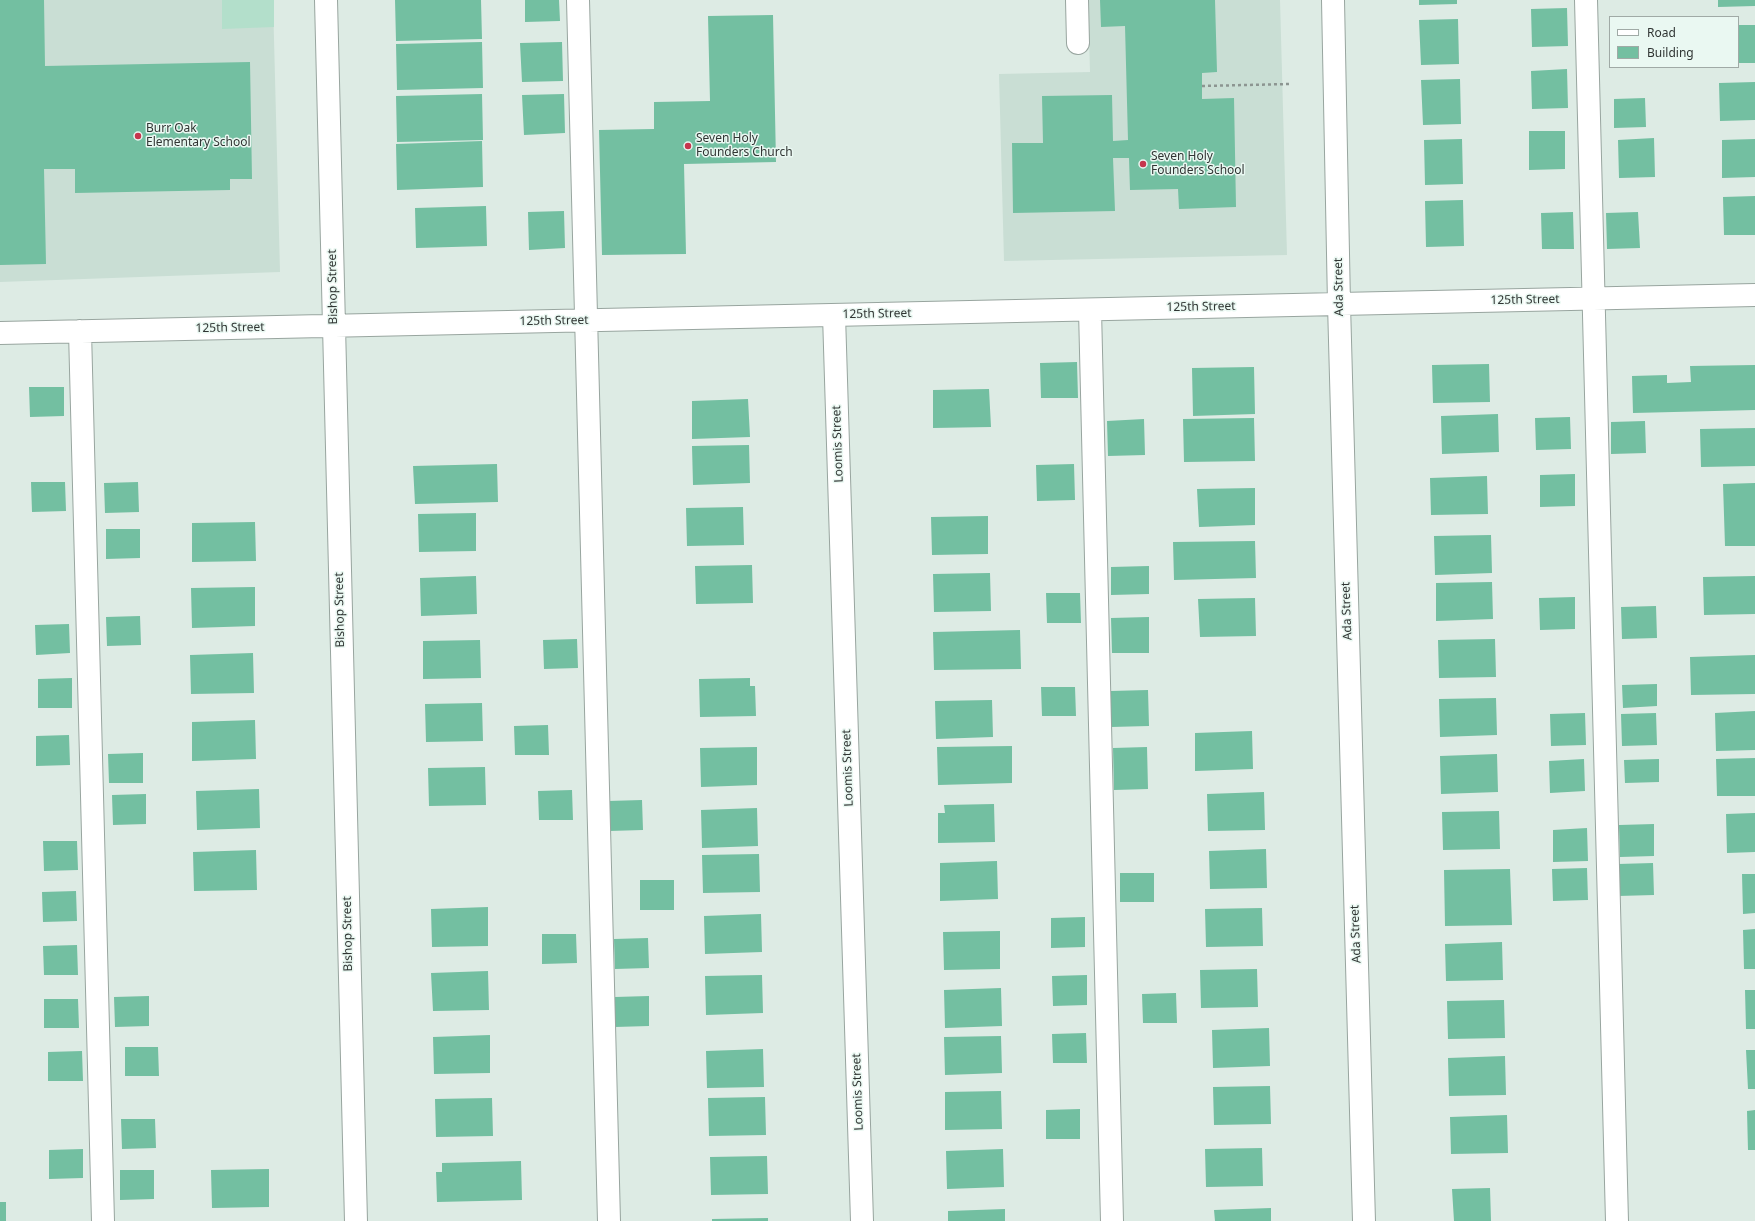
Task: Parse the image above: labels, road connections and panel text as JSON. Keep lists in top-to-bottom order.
{
  "streets": {
    "street": [
      "Bishop Street",
      "Ada Street",
      "125th Street",
      "Loomis Street"
    ]
  },
  "crossings": [
    ["Bishop Street", "125th Street"],
    ["Ada Street", "125th Street"],
    ["125th Street", "Loomis Street"]
  ],
  "places": ["Burr Oak Elementary School", "Seven Holy Founders Church", "Seven Holy Founders School"],
  "legend": ["Road", "Building"]
}
